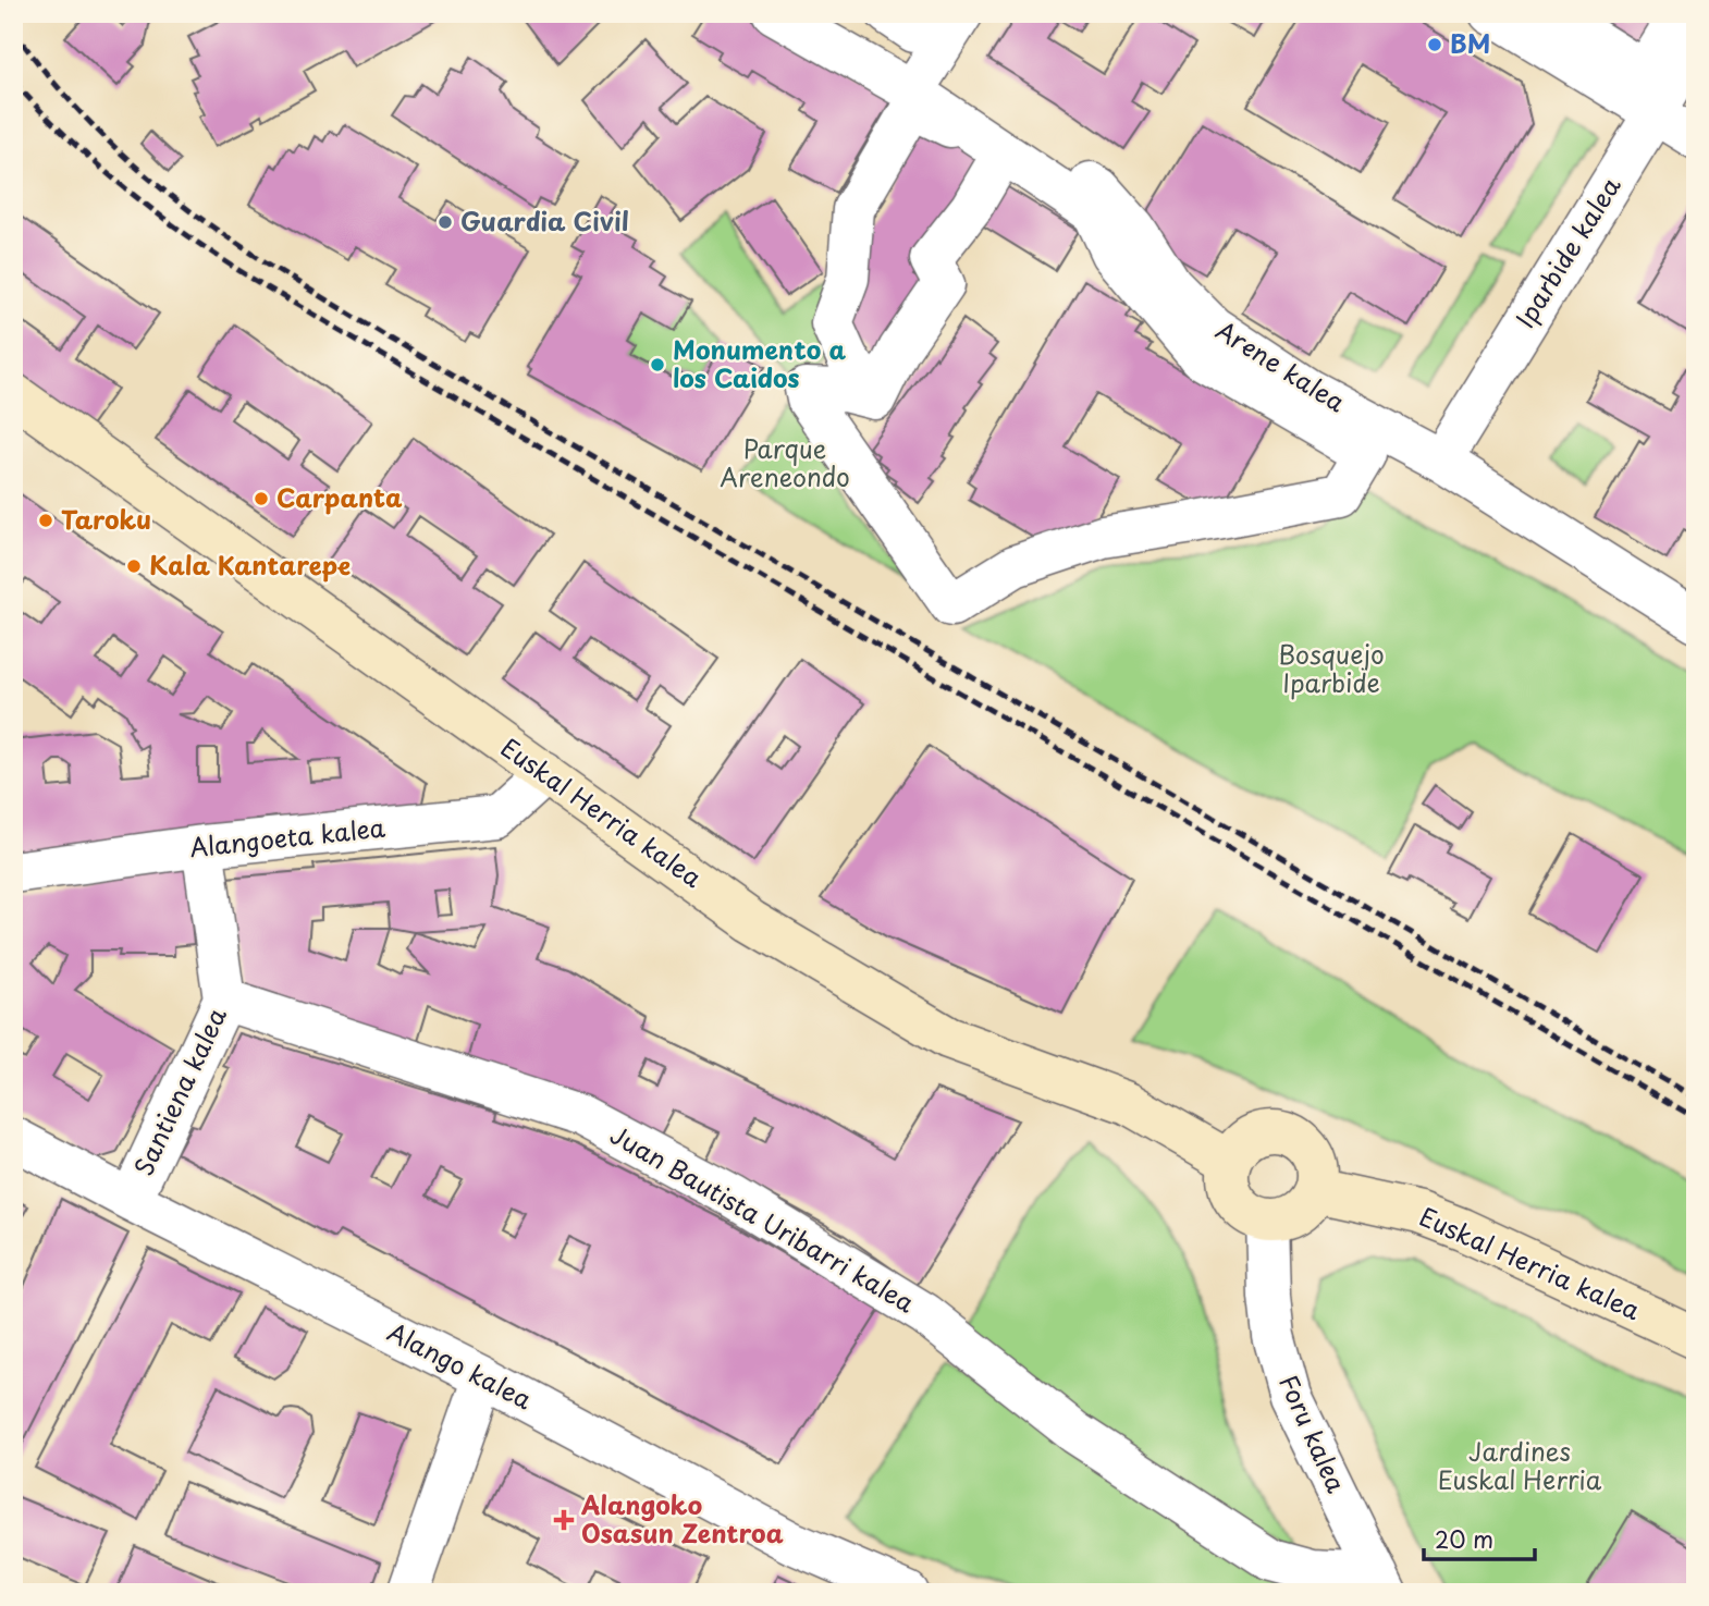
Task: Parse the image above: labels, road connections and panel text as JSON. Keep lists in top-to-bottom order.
{
  "streets": {
    "street": [
      "Iparbide kalea",
      "Arene kalea",
      "Euskal Herria kalea",
      "Alangoeta kalea",
      "Santiena kalea",
      "Juan Bautista Uribarri kalea",
      "Alango kalea",
      "Foru kalea"
    ]
  },
  "crossings": [
    ["Iparbide kalea", "Arene kalea"],
    ["Euskal Herria kalea", "Alangoeta kalea"],
    ["Euskal Herria kalea", "Foru kalea"],
    ["Alangoeta kalea", "Santiena kalea"],
    ["Santiena kalea", "Juan Bautista Uribarri kalea"],
    ["Santiena kalea", "Alango kalea"],
    ["Juan Bautista Uribarri kalea", "Foru kalea"]
  ],
  "parks": ["Parque Areneondo", "Bosquejo Iparbide", "Jardines Euskal Herria"],
  "places": {
    "other": [
      "BM",
      "Guardia Civil",
      "Monumento a los Caidos",
      "Carpanta",
      "Taroku",
      "Kala Kantarepe"
    ],
    "health": ["Alangoko Osasun Zentroa"]
  },
  "scale_bar": "20 m"
}
